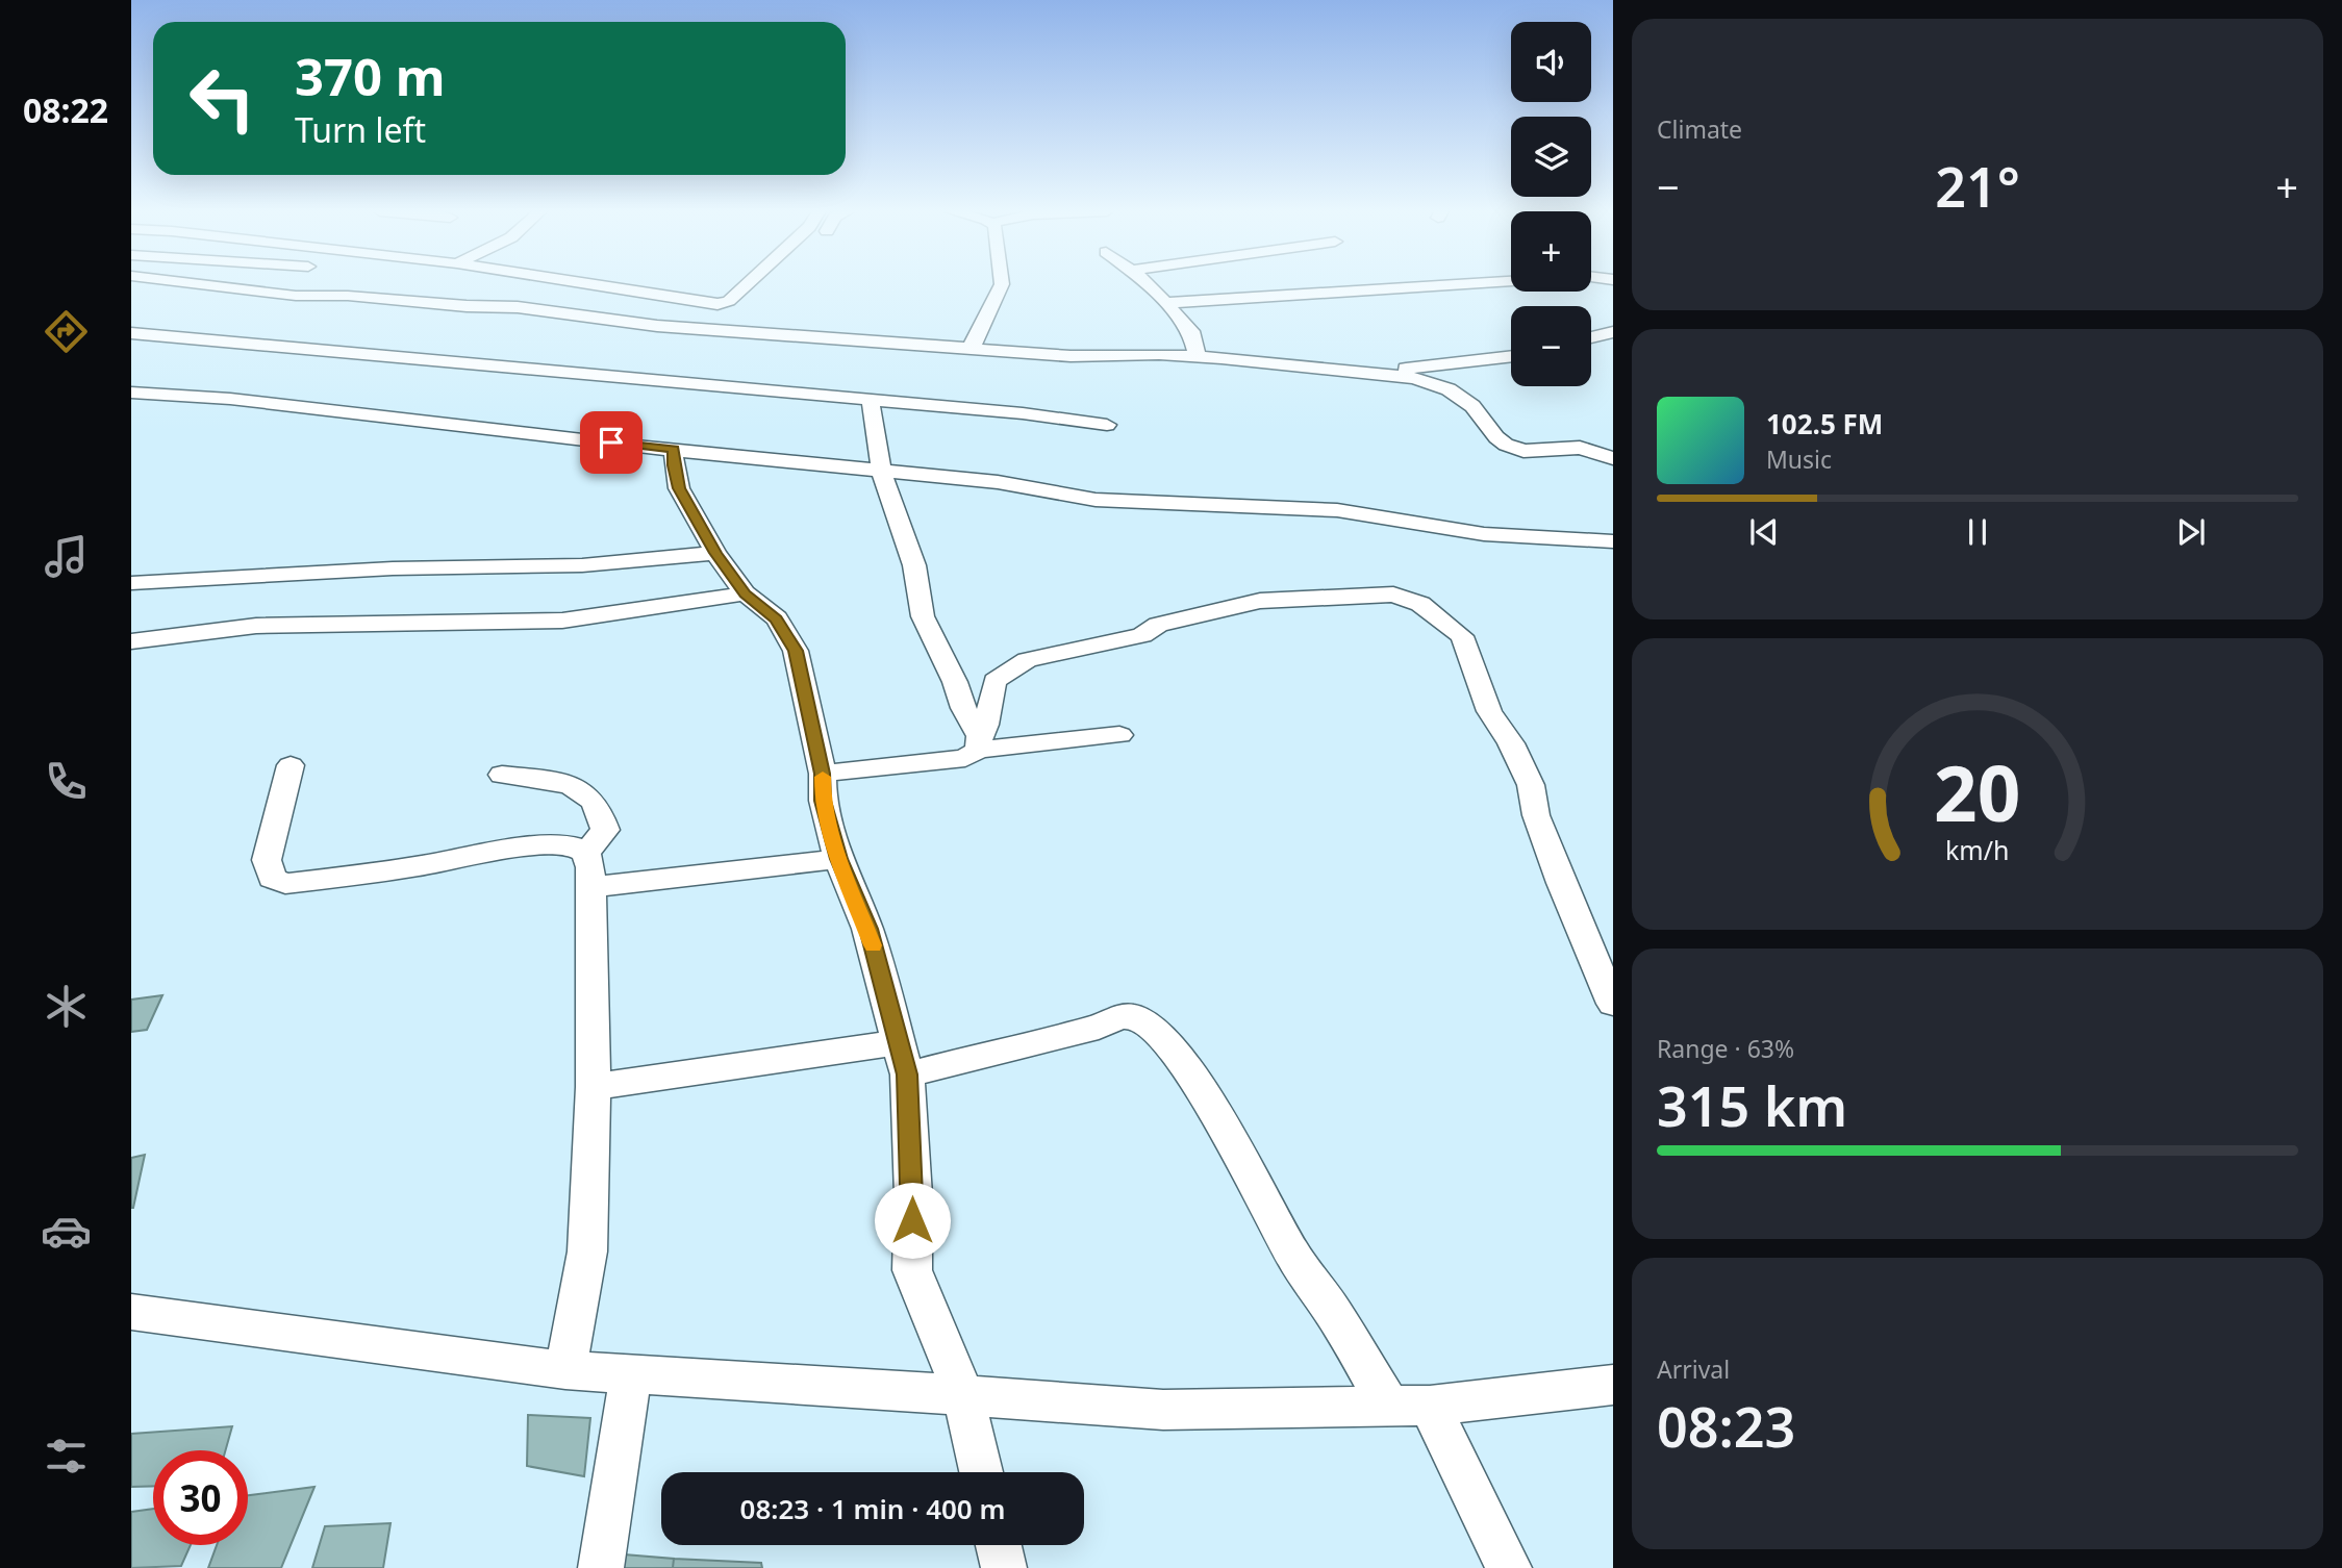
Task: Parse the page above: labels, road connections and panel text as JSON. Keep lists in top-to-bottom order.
{
  "page": {
    "tabs": "08:22",
    "tile": [
      "Climate",
      ["Range · 63%", "315 km"],
      ["Arrival", "08:23"]
    ],
    "map_buttons": ["+", "−"],
    "turn": ["370 m", "Turn left"],
    "heat": ["−", "21°", "+"],
    "song": ["102.5 FM", "Music"],
    "limit": "30",
    "trip": "08:23 · 1 min · 400 m",
    "gauge": ["20", "km/h"]
  }
}
